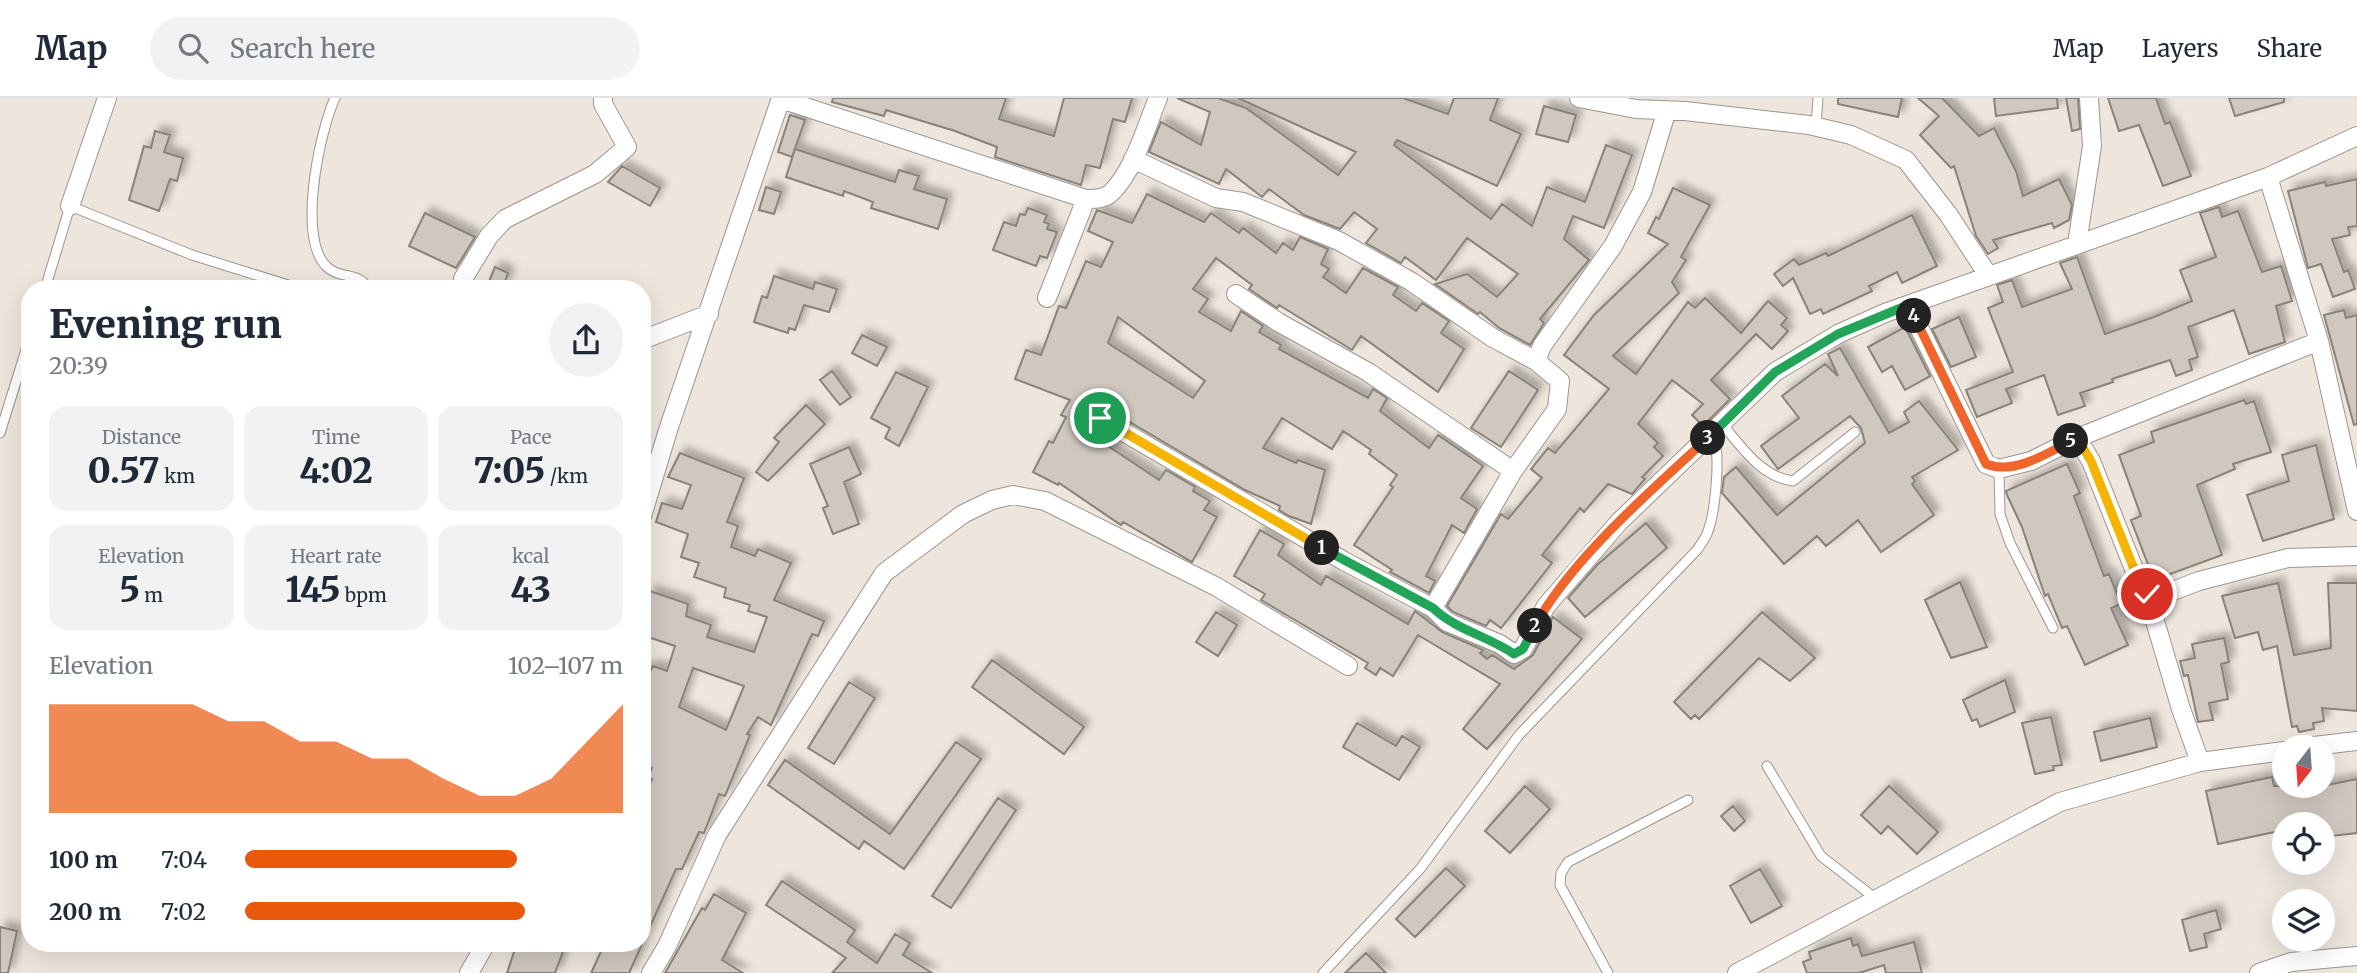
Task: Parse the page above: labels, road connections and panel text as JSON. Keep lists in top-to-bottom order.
{
  "north": "bottom",
  "page": {
    "header": "Map",
    "search": "Search here",
    "nav": ["Map", "Layers", "Share"],
    "heading": ["Evening run", "20:39"],
    "pins": [
      "4",
      "3",
      "5",
      "1",
      "2"
    ],
    "stats": [
      ["Distance", "0.57 km"],
      ["Time", "4:02"],
      ["Pace", "7:05 /km"],
      ["Elevation", "5 m"],
      ["Heart rate", "145 bpm"],
      ["kcal", "43"]
    ],
    "chart": ["Elevation", "102–107 m"],
    "list": [
      {
        "name": "100 m",
        "note": "7:04"
      },
      {
        "name": "200 m",
        "note": "7:02"
      }
    ]
  }
}
